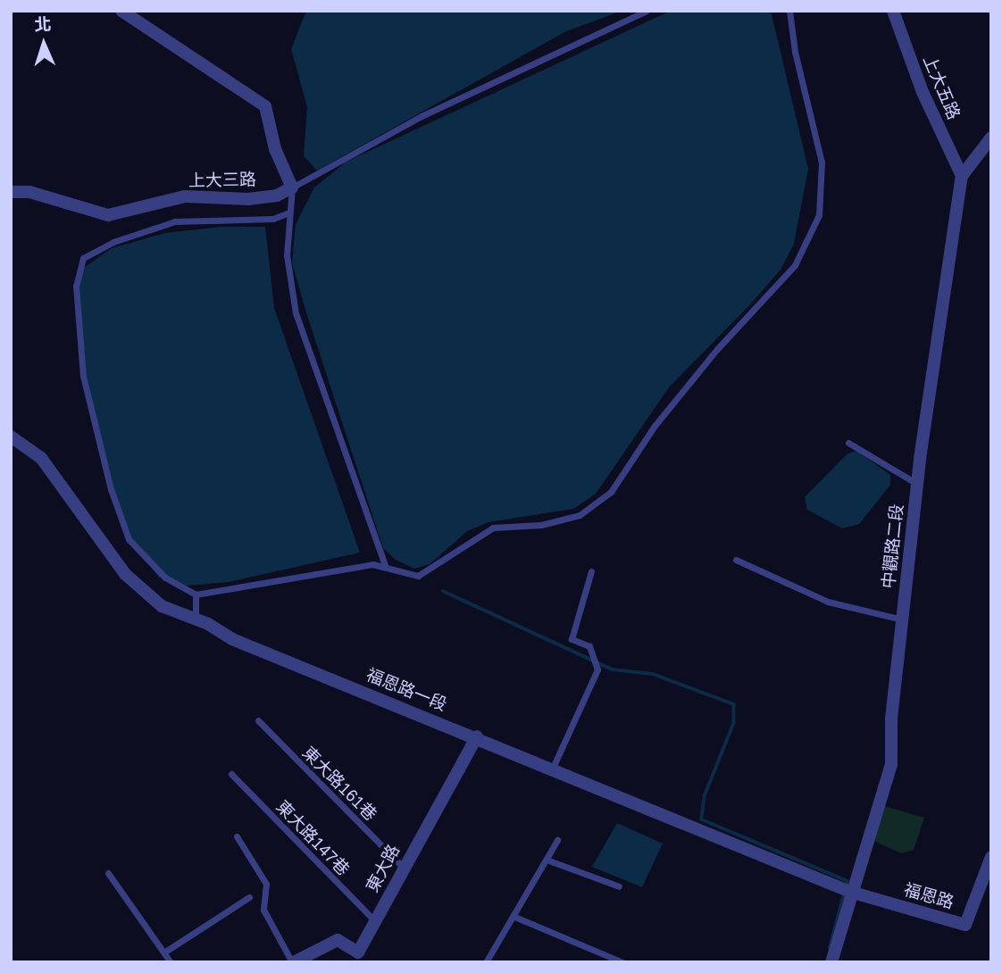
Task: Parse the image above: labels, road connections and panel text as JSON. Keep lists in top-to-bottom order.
{
  "streets": {
    "street": [
      "上大五路",
      "上大三路",
      "中觀路二段",
      "福恩路一段",
      "東大路",
      "福恩路"
    ],
    "lane": ["東大路161巷", "東大路147巷"]
  },
  "crossings": [
    ["上大五路", "中觀路二段"],
    ["中觀路二段", "福恩路一段"],
    ["中觀路二段", "福恩路"],
    ["福恩路一段", "東大路"],
    ["福恩路一段", "福恩路"],
    ["東大路161巷", "東大路"],
    ["東大路147巷", "東大路"]
  ],
  "north": "top"
}
